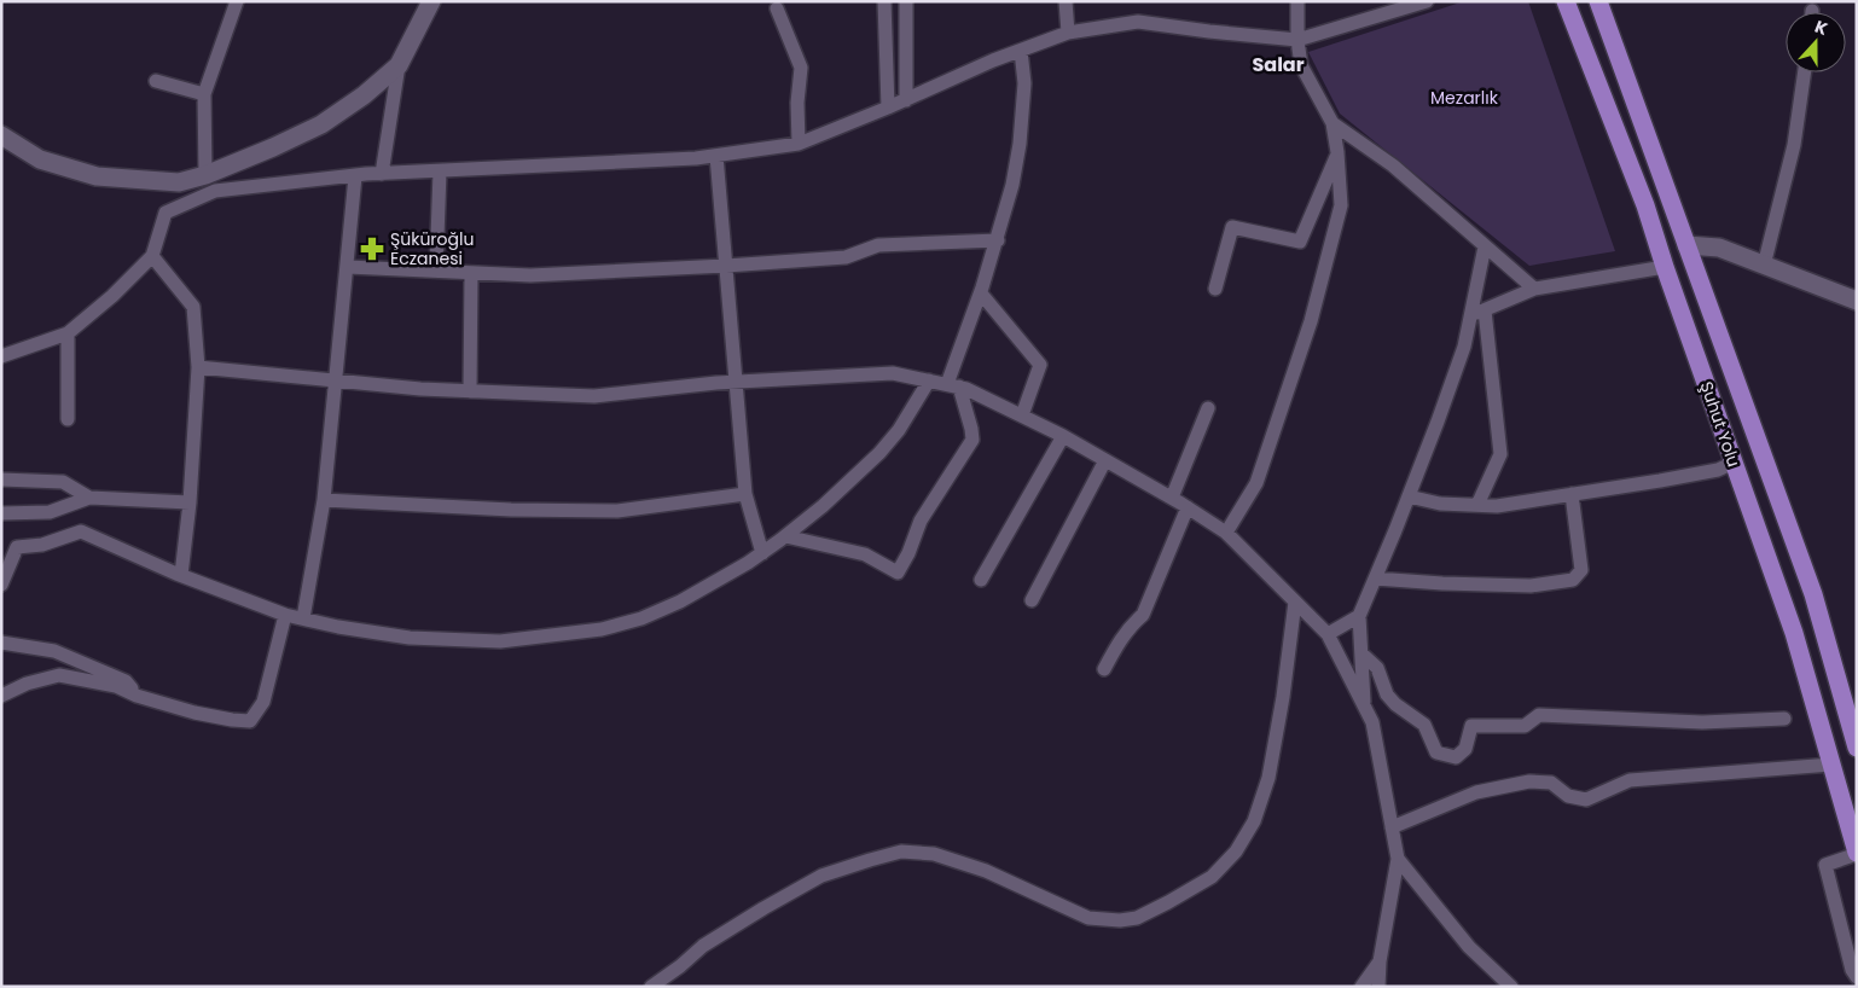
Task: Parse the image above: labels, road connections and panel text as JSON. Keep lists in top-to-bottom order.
{
  "streets": {
    "main road": ["Şuhut Yolu"]
  },
  "districts": ["Salar"],
  "parks": ["Mezarlık"],
  "places": {
    "pharmacy": ["Şüküroğlu Eczanesi"]
  },
  "north": "top"
}
